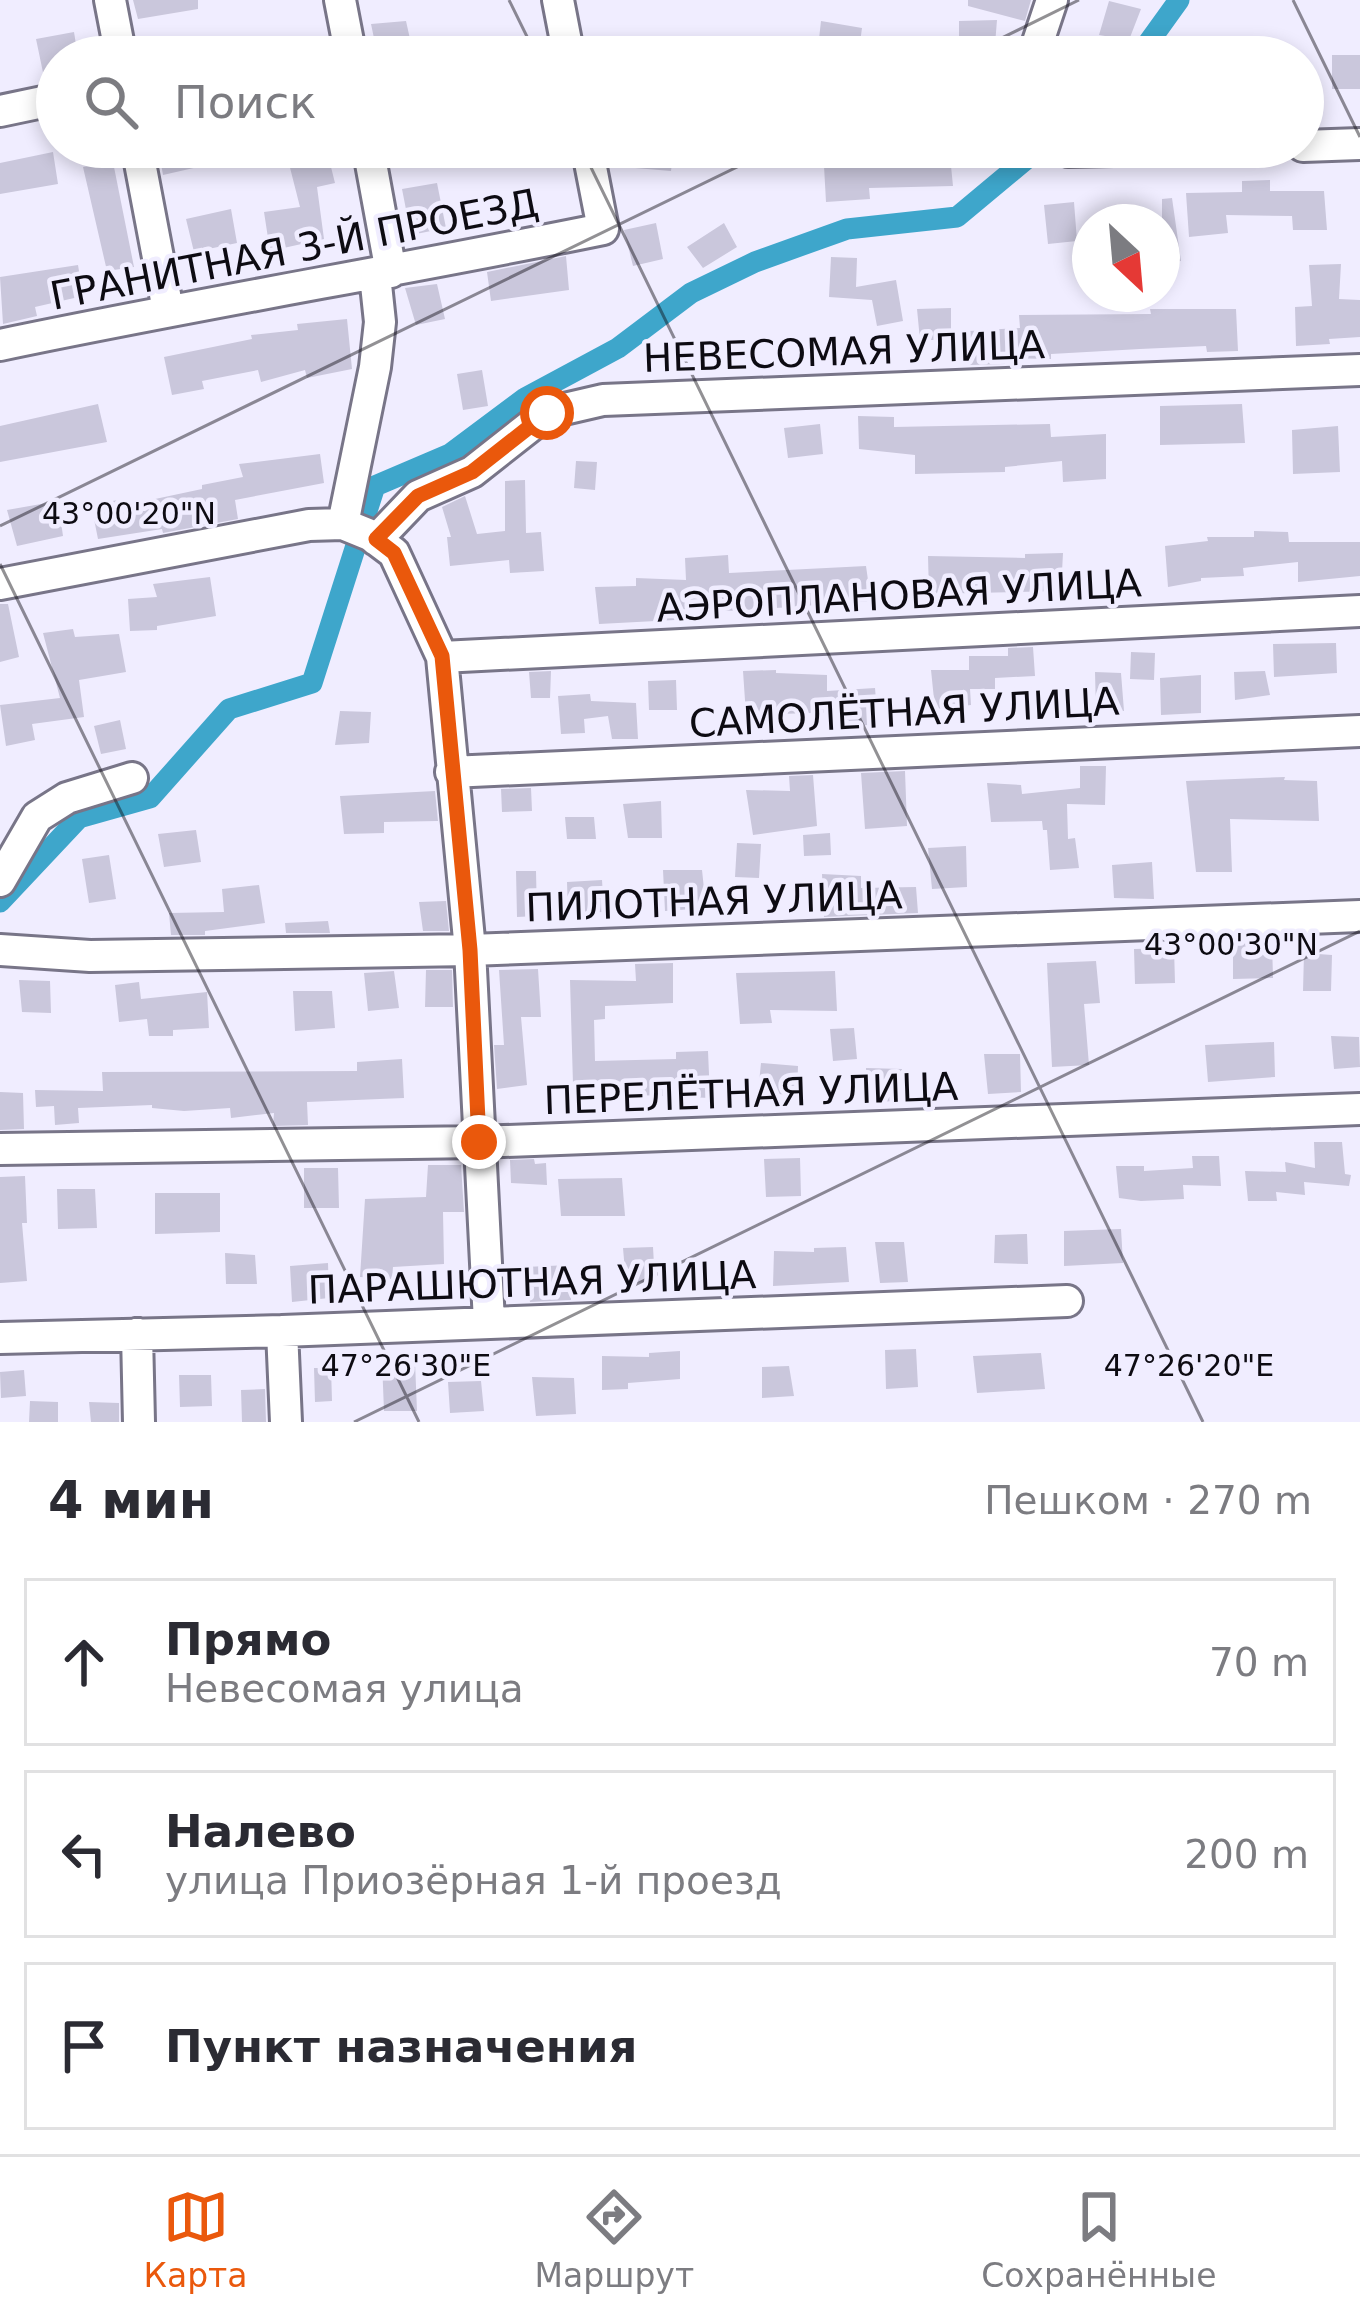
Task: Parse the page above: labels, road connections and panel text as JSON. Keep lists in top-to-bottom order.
{
  "streets": {
    "street": [
      "ГРАНИТНАЯ 3-Й ПРОЕЗД",
      "НЕВЕСОМАЯ УЛИЦА",
      "АЭРОПЛАНОВАЯ УЛИЦА",
      "САМОЛЁТНАЯ УЛИЦА",
      "ПИЛОТНАЯ УЛИЦА",
      "ПЕРЕЛЁТНАЯ УЛИЦА",
      "ПАРАШЮТНАЯ УЛИЦА"
    ]
  },
  "north": "bottom right",
  "page": {
    "search": "Поиск",
    "heading": ["4 мин", "Пешком · 270 m"],
    "list": [
      ["Прямо", "Невесомая улица", "70 m"],
      ["Налево", "улица Приозёрная 1-й проезд", "200 m"],
      "Пункт назначения"
    ],
    "nav": ["Карта", "Маршрут", "Сохранённые"]
  },
  "coordinates": [
    "43°00'20\"N",
    "43°00'30\"N",
    "47°26'30\"E",
    "47°26'20\"E"
  ]
}
